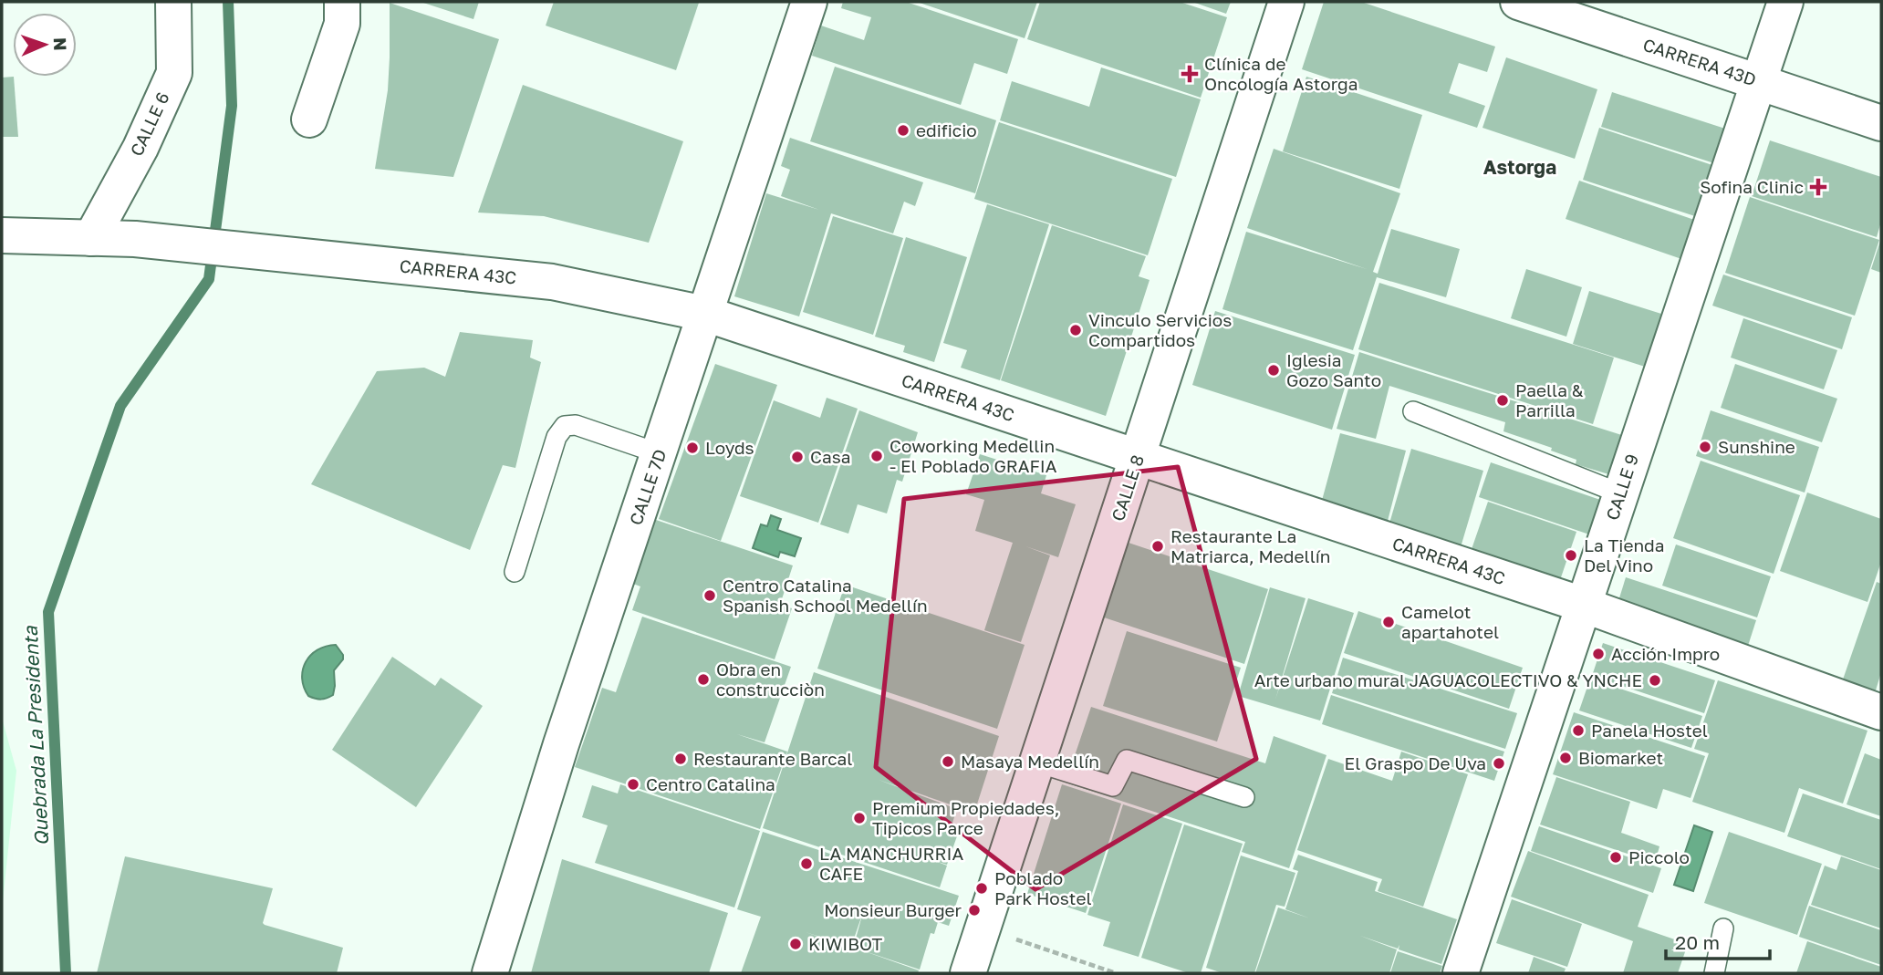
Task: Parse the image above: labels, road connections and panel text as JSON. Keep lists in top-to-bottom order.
{
  "streets": {
    "street": [
      "CARRERA 43D",
      "CALLE 6",
      "CARRERA 43C",
      "CALLE 7D",
      "CALLE 9",
      "CALLE 8"
    ]
  },
  "crossings": [
    ["CARRERA 43D", "CALLE 9"],
    ["CALLE 6", "CARRERA 43C"],
    ["CARRERA 43C", "CALLE 7D"],
    ["CARRERA 43C", "CALLE 9"],
    ["CARRERA 43C", "CALLE 8"]
  ],
  "districts": ["Astorga"],
  "water": ["Quebrada La Presidenta"],
  "places": {
    "health": ["Clínica de Oncología Astorga", "Sofina Clinic"],
    "other": [
      "edificio",
      "Vinculo Servicios Compartidos",
      "Iglesia Gozo Santo",
      "Paella & Parrilla",
      "Sunshine",
      "Loyds",
      "Coworking Medellin - El Poblado GRAFIA",
      "Casa",
      "Restaurante La Matriarca, Medellín",
      "La Tienda Del Vino",
      "Centro Catalina Spanish School Medellín",
      "Camelot apartahotel",
      "Acción Impro",
      "Obra en construcciòn",
      "Arte urbano mural JAGUACOLECTIVO & YNCHE",
      "Panela Hostel",
      "Biomarket",
      "Restaurante Barcal",
      "Masaya Medellín",
      "El Graspo De Uva",
      "Centro Catalina",
      "Premium Propiedades, Tipicos Parce",
      "Piccolo",
      "LA MANCHURRIA CAFE",
      "Poblado Park Hostel",
      "Monsieur Burger",
      "KIWIBOT"
    ]
  },
  "scale_bar": "20 m",
  "north": "right"
}
